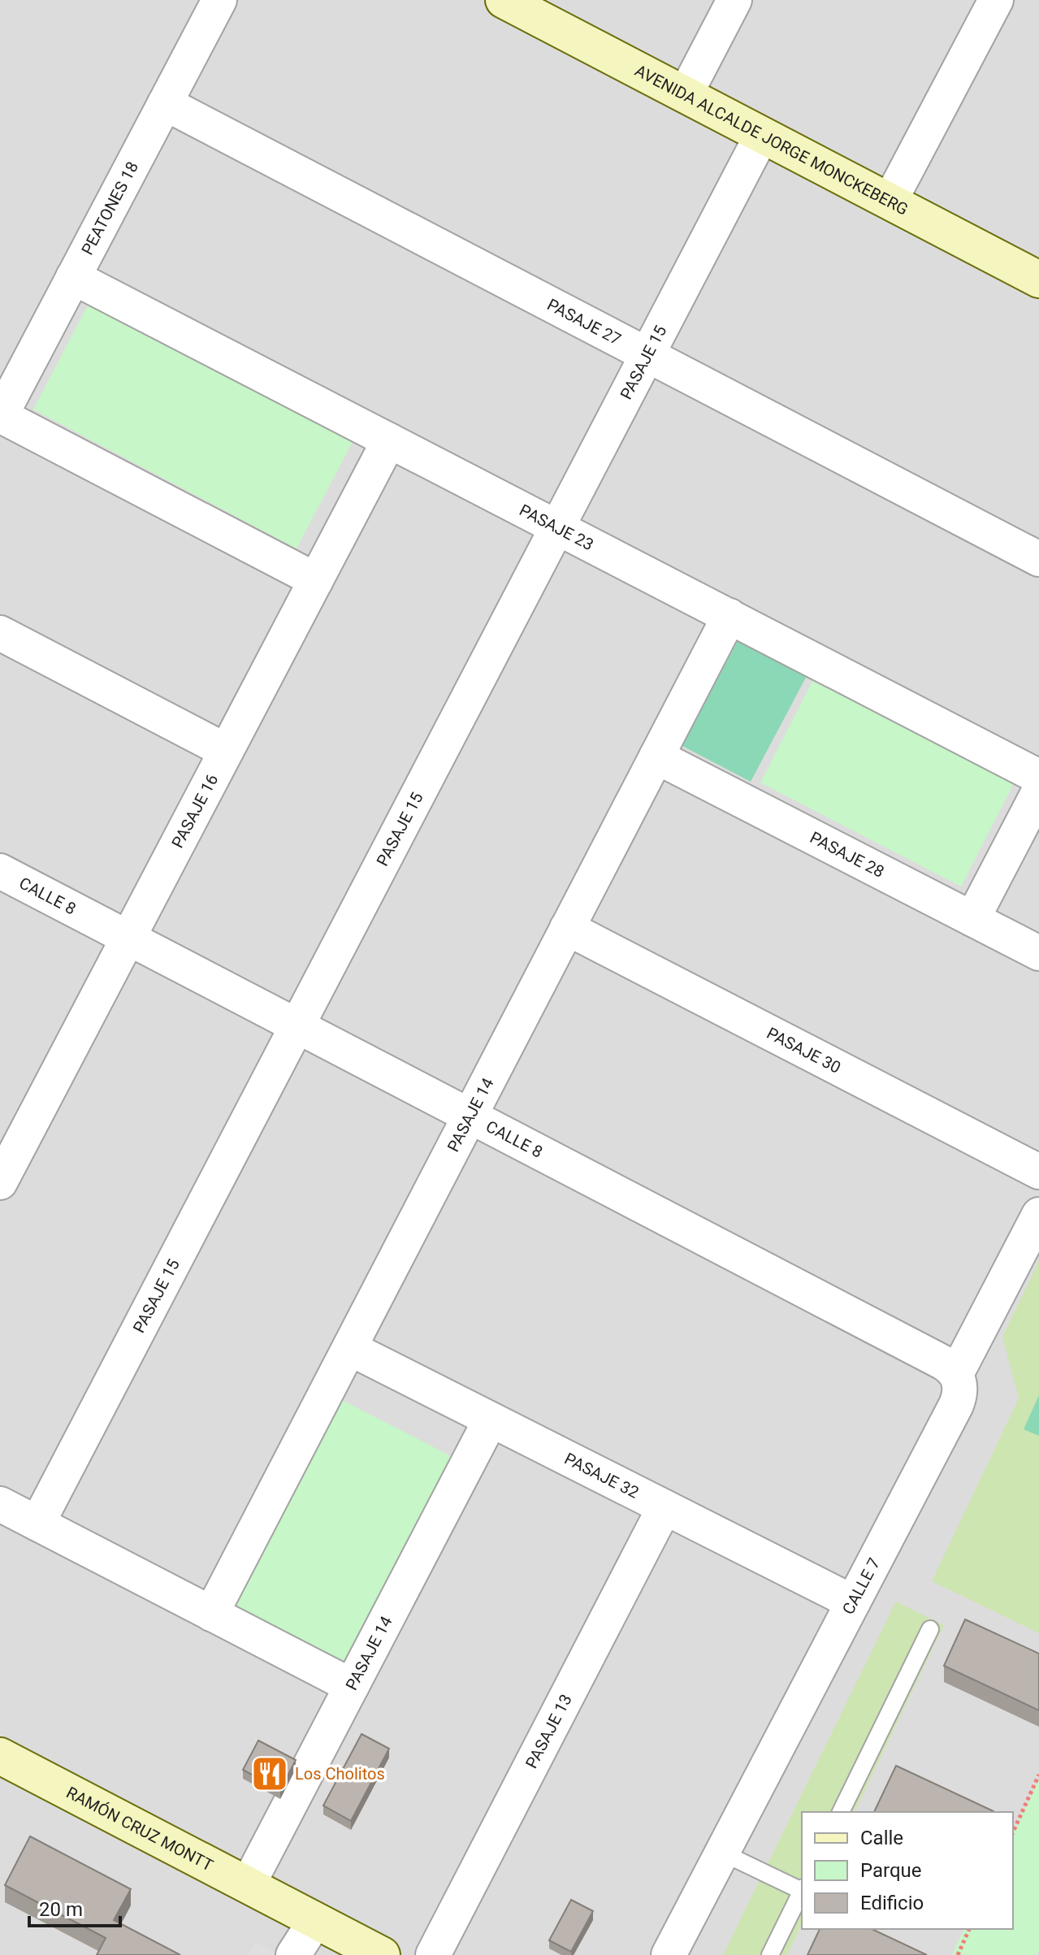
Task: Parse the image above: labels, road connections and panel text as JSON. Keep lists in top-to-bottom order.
{
  "streets": {
    "main road": ["AVENIDA ALCALDE JORGE MONCKEBERG", "RAMÓN CRUZ MONTT"],
    "street": [
      "PEATONES 18",
      "PASAJE 27",
      "PASAJE 15",
      "PASAJE 23",
      "PASAJE 16",
      "PASAJE 28",
      "CALLE 8",
      "PASAJE 30",
      "PASAJE 14",
      "PASAJE 32",
      "CALLE 7",
      "PASAJE 13"
    ]
  },
  "crossings": [
    ["AVENIDA ALCALDE JORGE MONCKEBERG", "PASAJE 15"],
    ["PEATONES 18", "PASAJE 27"],
    ["PEATONES 18", "PASAJE 23"],
    ["PASAJE 27", "PASAJE 15"],
    ["PASAJE 15", "PASAJE 23"],
    ["PASAJE 15", "CALLE 8"],
    ["PASAJE 23", "PASAJE 16"],
    ["PASAJE 23", "PASAJE 14"],
    ["PASAJE 16", "CALLE 8"],
    ["PASAJE 28", "PASAJE 14"],
    ["CALLE 8", "PASAJE 14"],
    ["CALLE 8", "CALLE 7"],
    ["PASAJE 30", "PASAJE 14"],
    ["PASAJE 14", "PASAJE 32"],
    ["PASAJE 14", "RAMÓN CRUZ MONTT"],
    ["PASAJE 32", "CALLE 7"],
    ["PASAJE 32", "PASAJE 13"]
  ],
  "places": {
    "restaurant": ["Los Cholitos"]
  },
  "legend": ["Calle", "Parque", "Edificio"],
  "scale_bar": "20 m"
}
